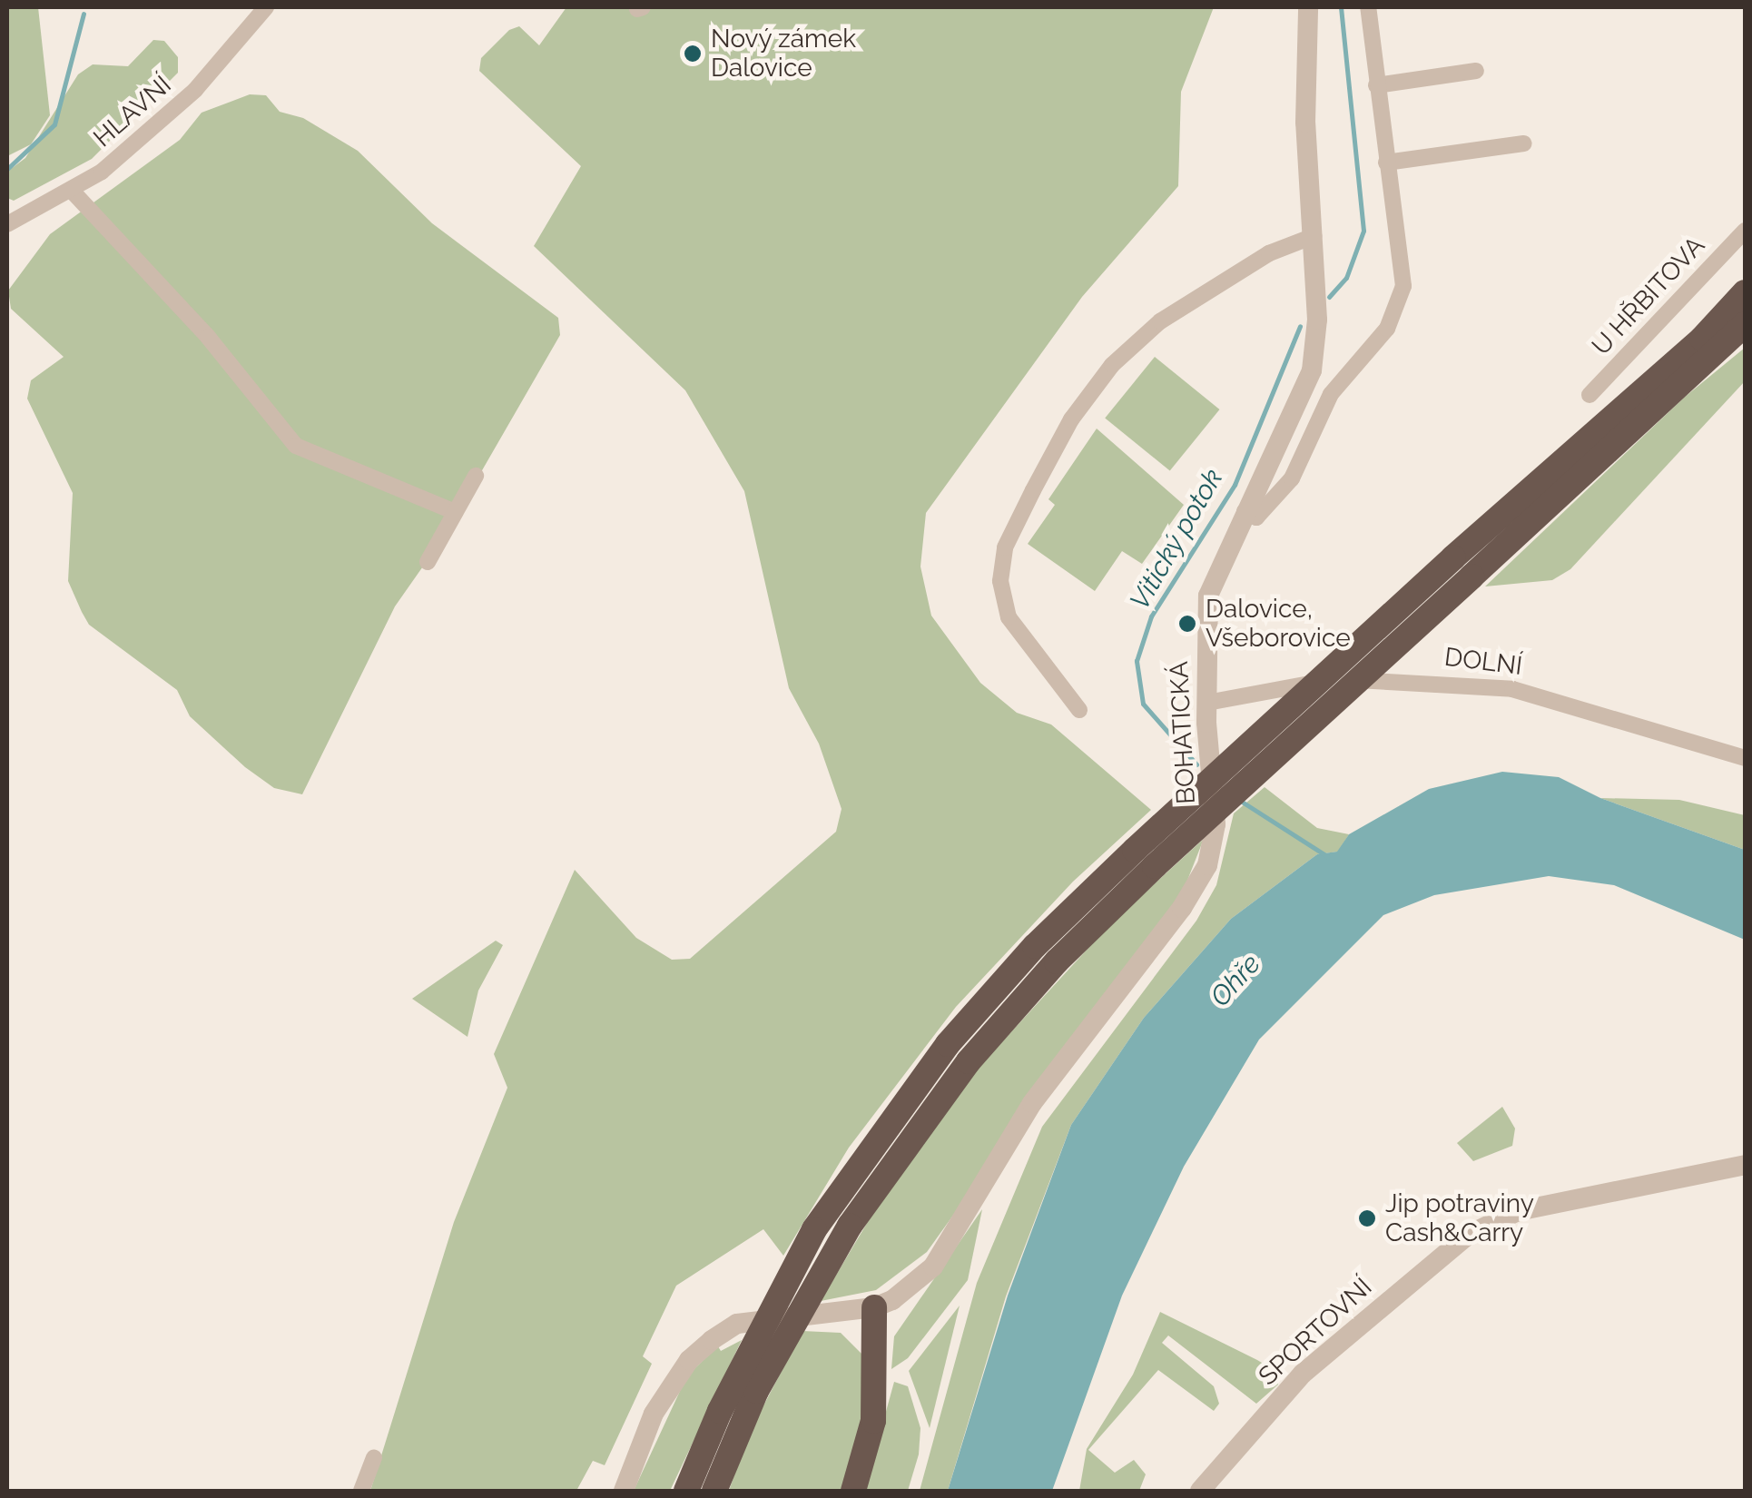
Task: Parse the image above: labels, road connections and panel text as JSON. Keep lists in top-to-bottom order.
{
  "streets": {
    "street": [
      "HLAVNÍ",
      "U HŘBITOVA",
      "DOLNÍ",
      "BOHATICKÁ",
      "SPORTOVNÍ"
    ]
  },
  "crossings": [
    ["DOLNÍ", "BOHATICKÁ"]
  ],
  "water": ["Vitický potok", "Ohře"],
  "places": ["Nový zámek Dalovice", "Dalovice, Všeborovice", "Jip potraviny Cash&Carry"]
}
